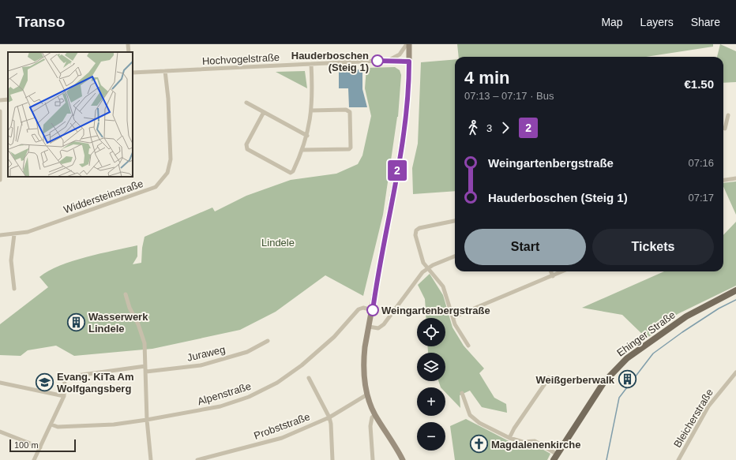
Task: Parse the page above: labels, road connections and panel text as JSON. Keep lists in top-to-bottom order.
{
  "streets": {
    "main road": ["Ehinger Straße"],
    "street": [
      "Hochvogelstraße",
      "Widdersteinstraße",
      "Juraweg",
      "Alpenstraße",
      "Bleicherstraße",
      "Probststraße"
    ]
  },
  "crossings": [
    ["Hochvogelstraße", "Widdersteinstraße"]
  ],
  "parks": ["Lindele"],
  "places": {
    "other": ["Hauderboschen (Steig 1)", "Weingartenbergstraße"],
    "building": ["Wasserwerk Lindele", "Weißgerberwalk"],
    "school or university": ["Evang. KiTa Am Wolfgangsberg"],
    "church": ["Magdalenenkirche"]
  },
  "lines": ["bus line 2"],
  "scale_bar": "100 m",
  "page": {
    "header": "Transo",
    "nav": ["Map", "Layers", "Share"],
    "on_map": "2",
    "heading": ["4 min", "07:13 – 07:17 · Bus", "€1.50"],
    "legs": ["3", "2"],
    "list": [
      {
        "name": "Weingartenbergstraße",
        "value": "07:16"
      },
      {
        "name": "Hauderboschen (Steig 1)",
        "value": "07:17"
      }
    ],
    "buttons": ["Start", "Tickets"],
    "map_buttons": ["+", "−"],
    "scale": "100 m"
  }
}
